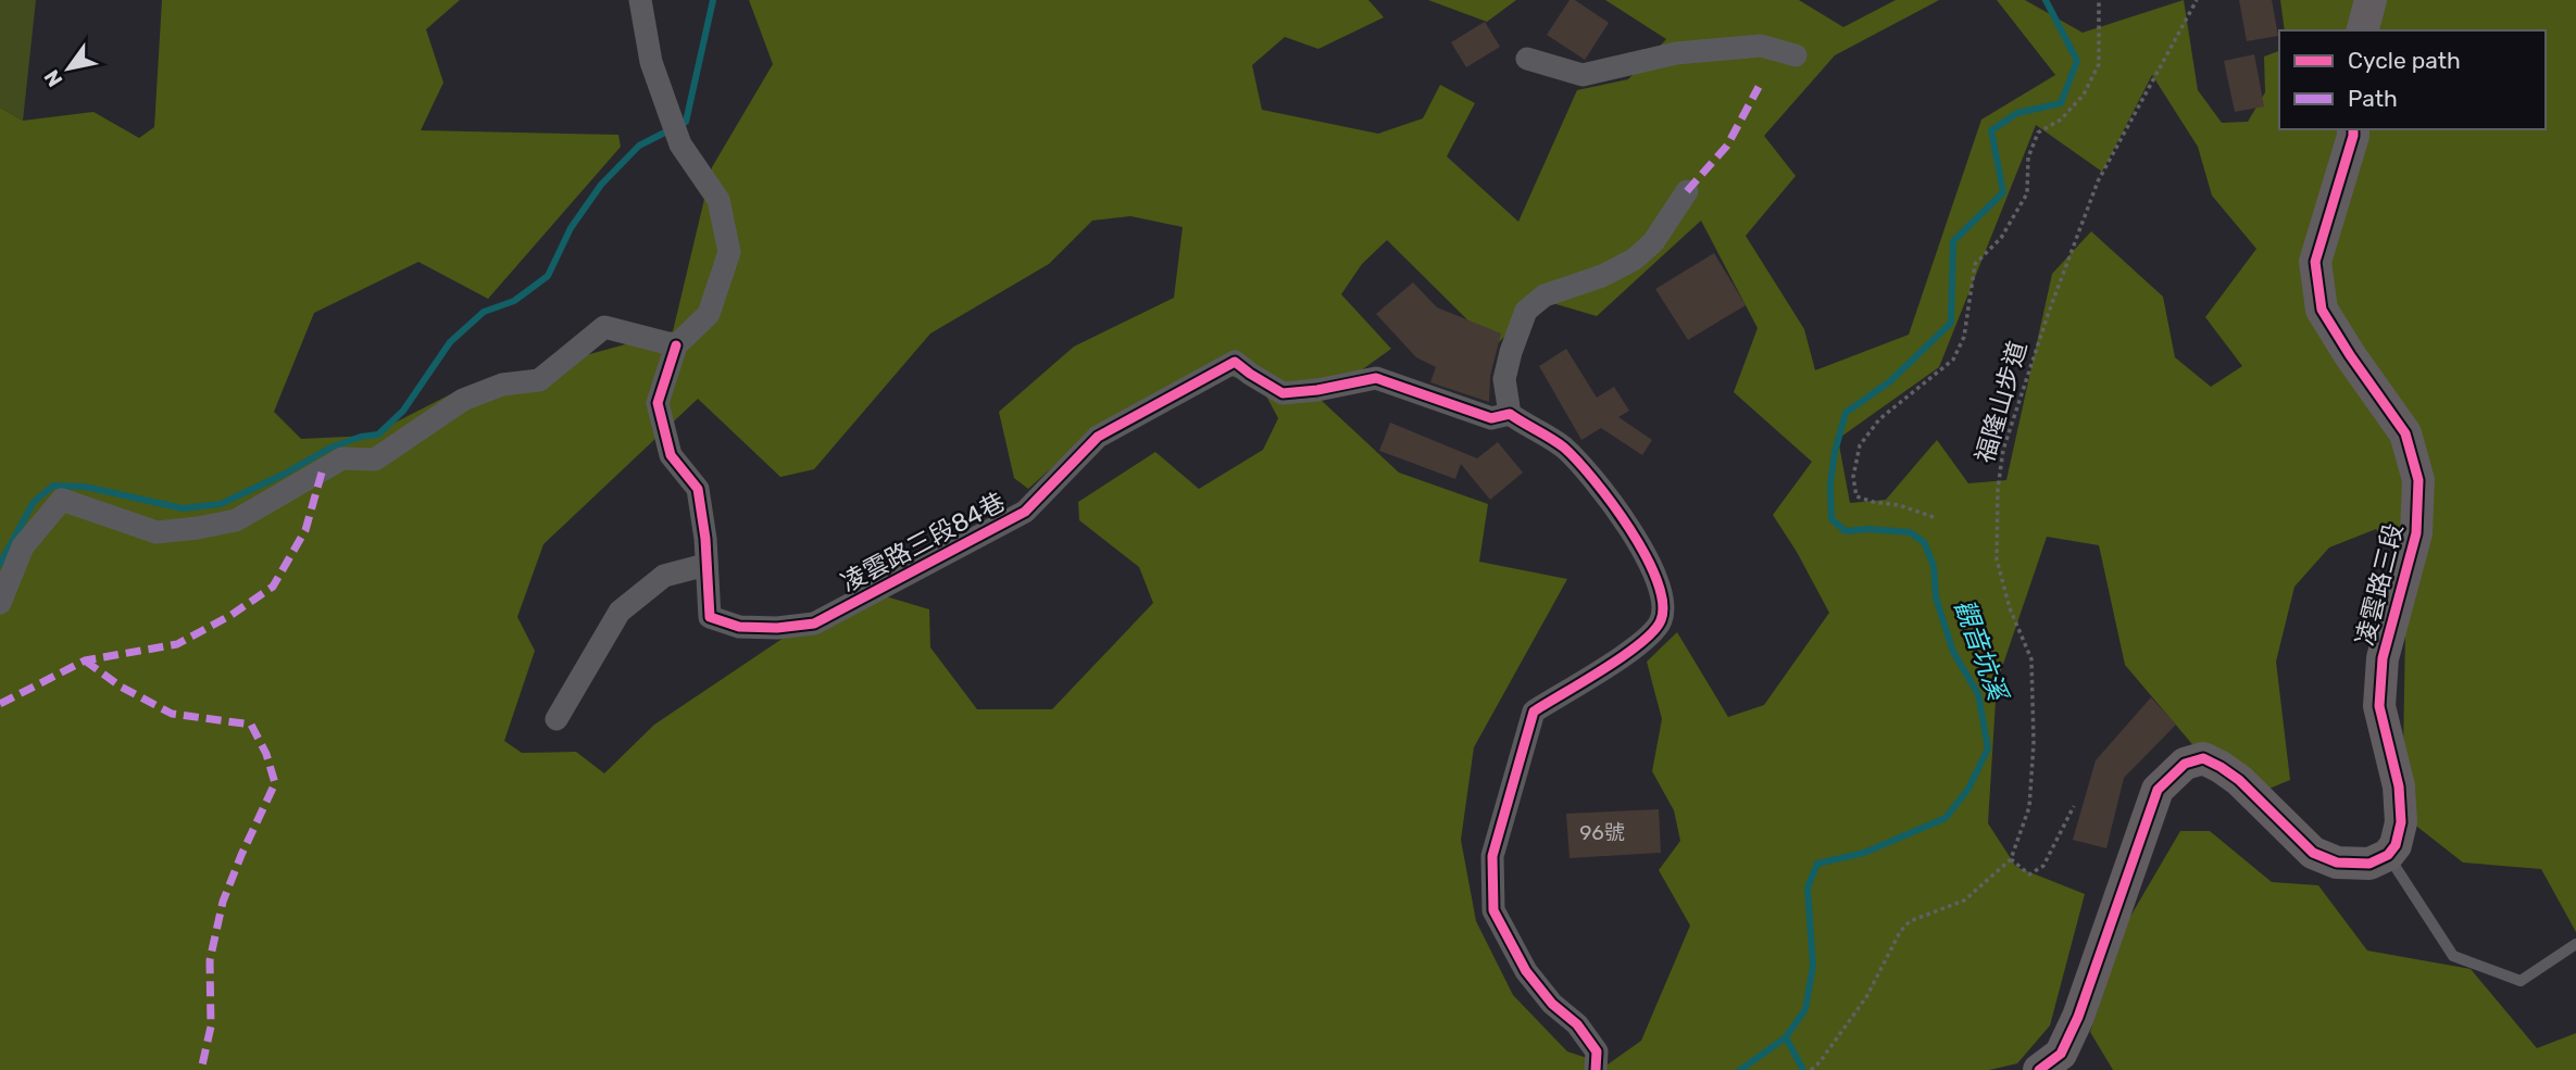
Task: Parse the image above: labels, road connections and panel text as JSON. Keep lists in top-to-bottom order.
{
  "streets": {
    "street": ["凌雲路三段84巷", "凌雲路三段"],
    "path": ["福隆山步道"]
  },
  "water": ["觀音坑溪"],
  "house_numbers": ["96號"],
  "legend": ["Cycle path", "Path"],
  "north": "bottom left"
}
